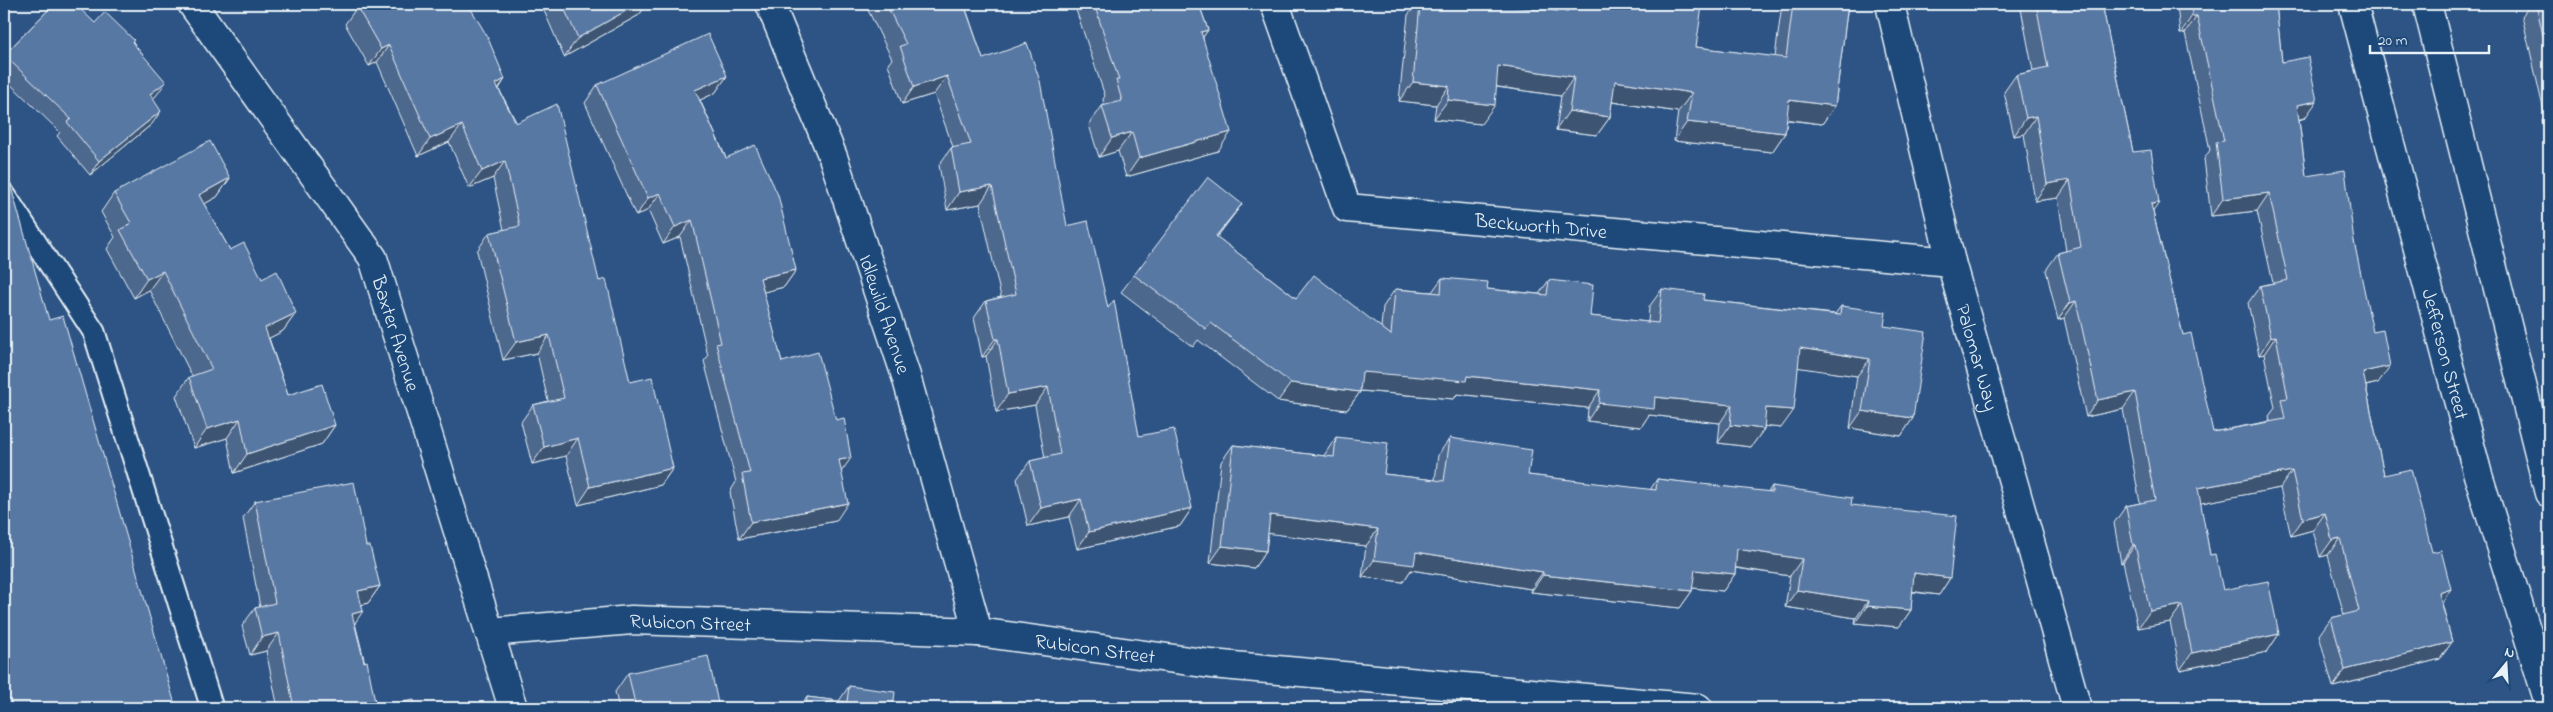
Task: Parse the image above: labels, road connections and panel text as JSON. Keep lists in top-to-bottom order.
{
  "streets": {
    "street": [
      "Beckworth Drive",
      "Idlewild Avenue",
      "Baxter Avenue",
      "Jefferson Street",
      "Palomar Way",
      "Rubicon Street"
    ]
  },
  "crossings": [
    ["Beckworth Drive", "Palomar Way"],
    ["Idlewild Avenue", "Rubicon Street"],
    ["Baxter Avenue", "Rubicon Street"]
  ],
  "scale_bar": "20 m",
  "north": "top"
}
